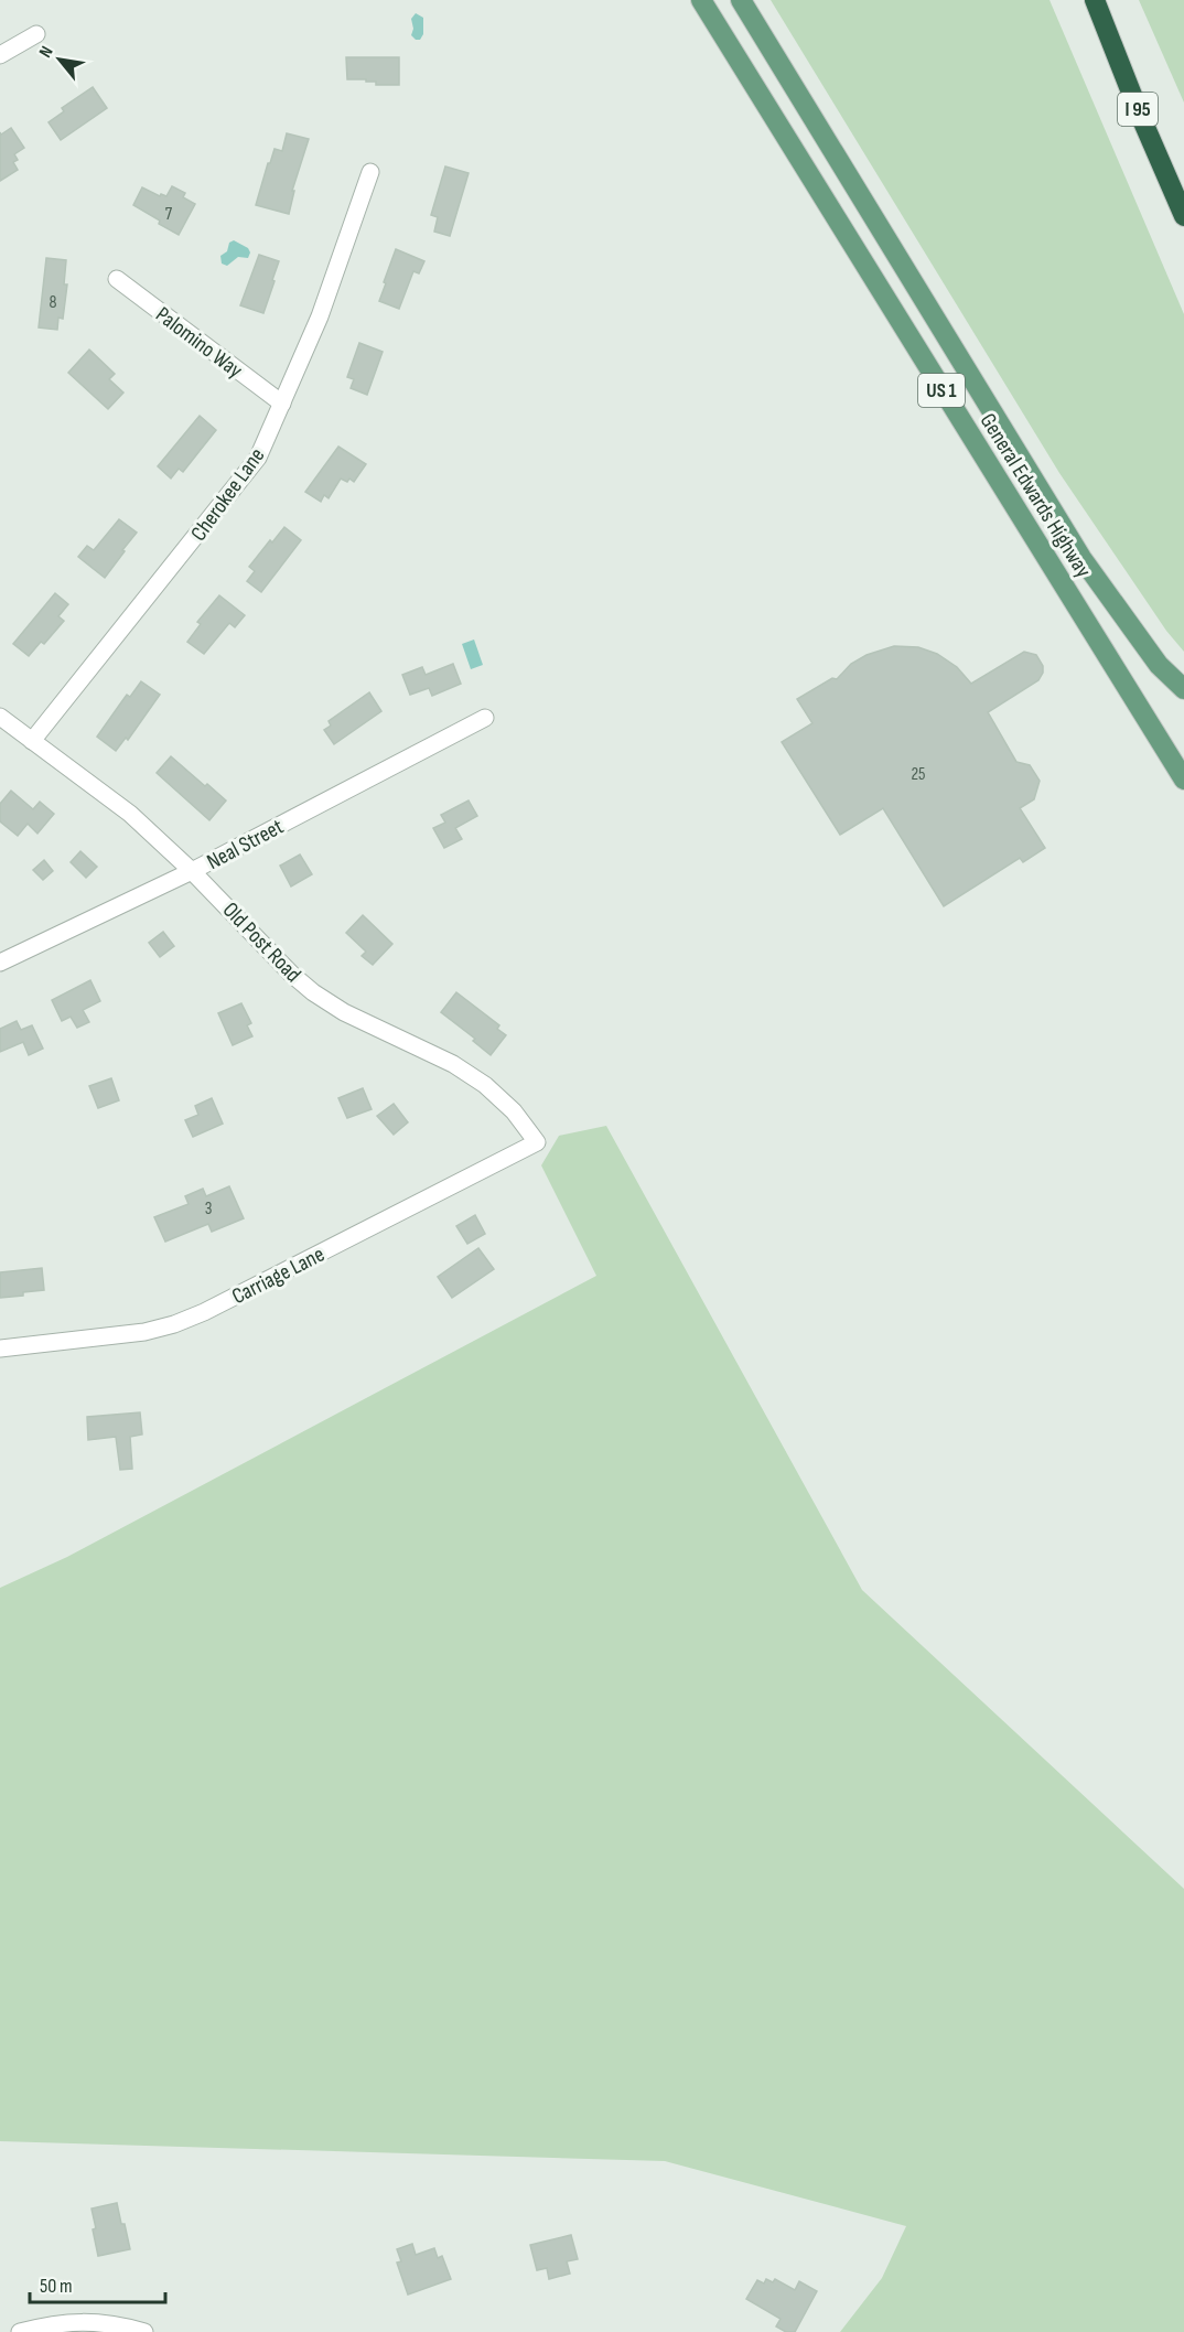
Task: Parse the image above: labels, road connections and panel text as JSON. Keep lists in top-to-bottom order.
{
  "streets": {
    "highway": ["I 95"],
    "main road": ["US 1", "General Edwards Highway"],
    "street": [
      "Palomino Way",
      "Cherokee Lane",
      "Neal Street",
      "Old Post Road",
      "Carriage Lane"
    ]
  },
  "crossings": [
    ["Palomino Way", "Cherokee Lane"],
    ["Cherokee Lane", "Old Post Road"],
    ["Neal Street", "Old Post Road"],
    ["Old Post Road", "Carriage Lane"]
  ],
  "house_numbers": [
    "7",
    "8",
    "25",
    "3"
  ],
  "scale_bar": "50 m",
  "north": "top left"
}
